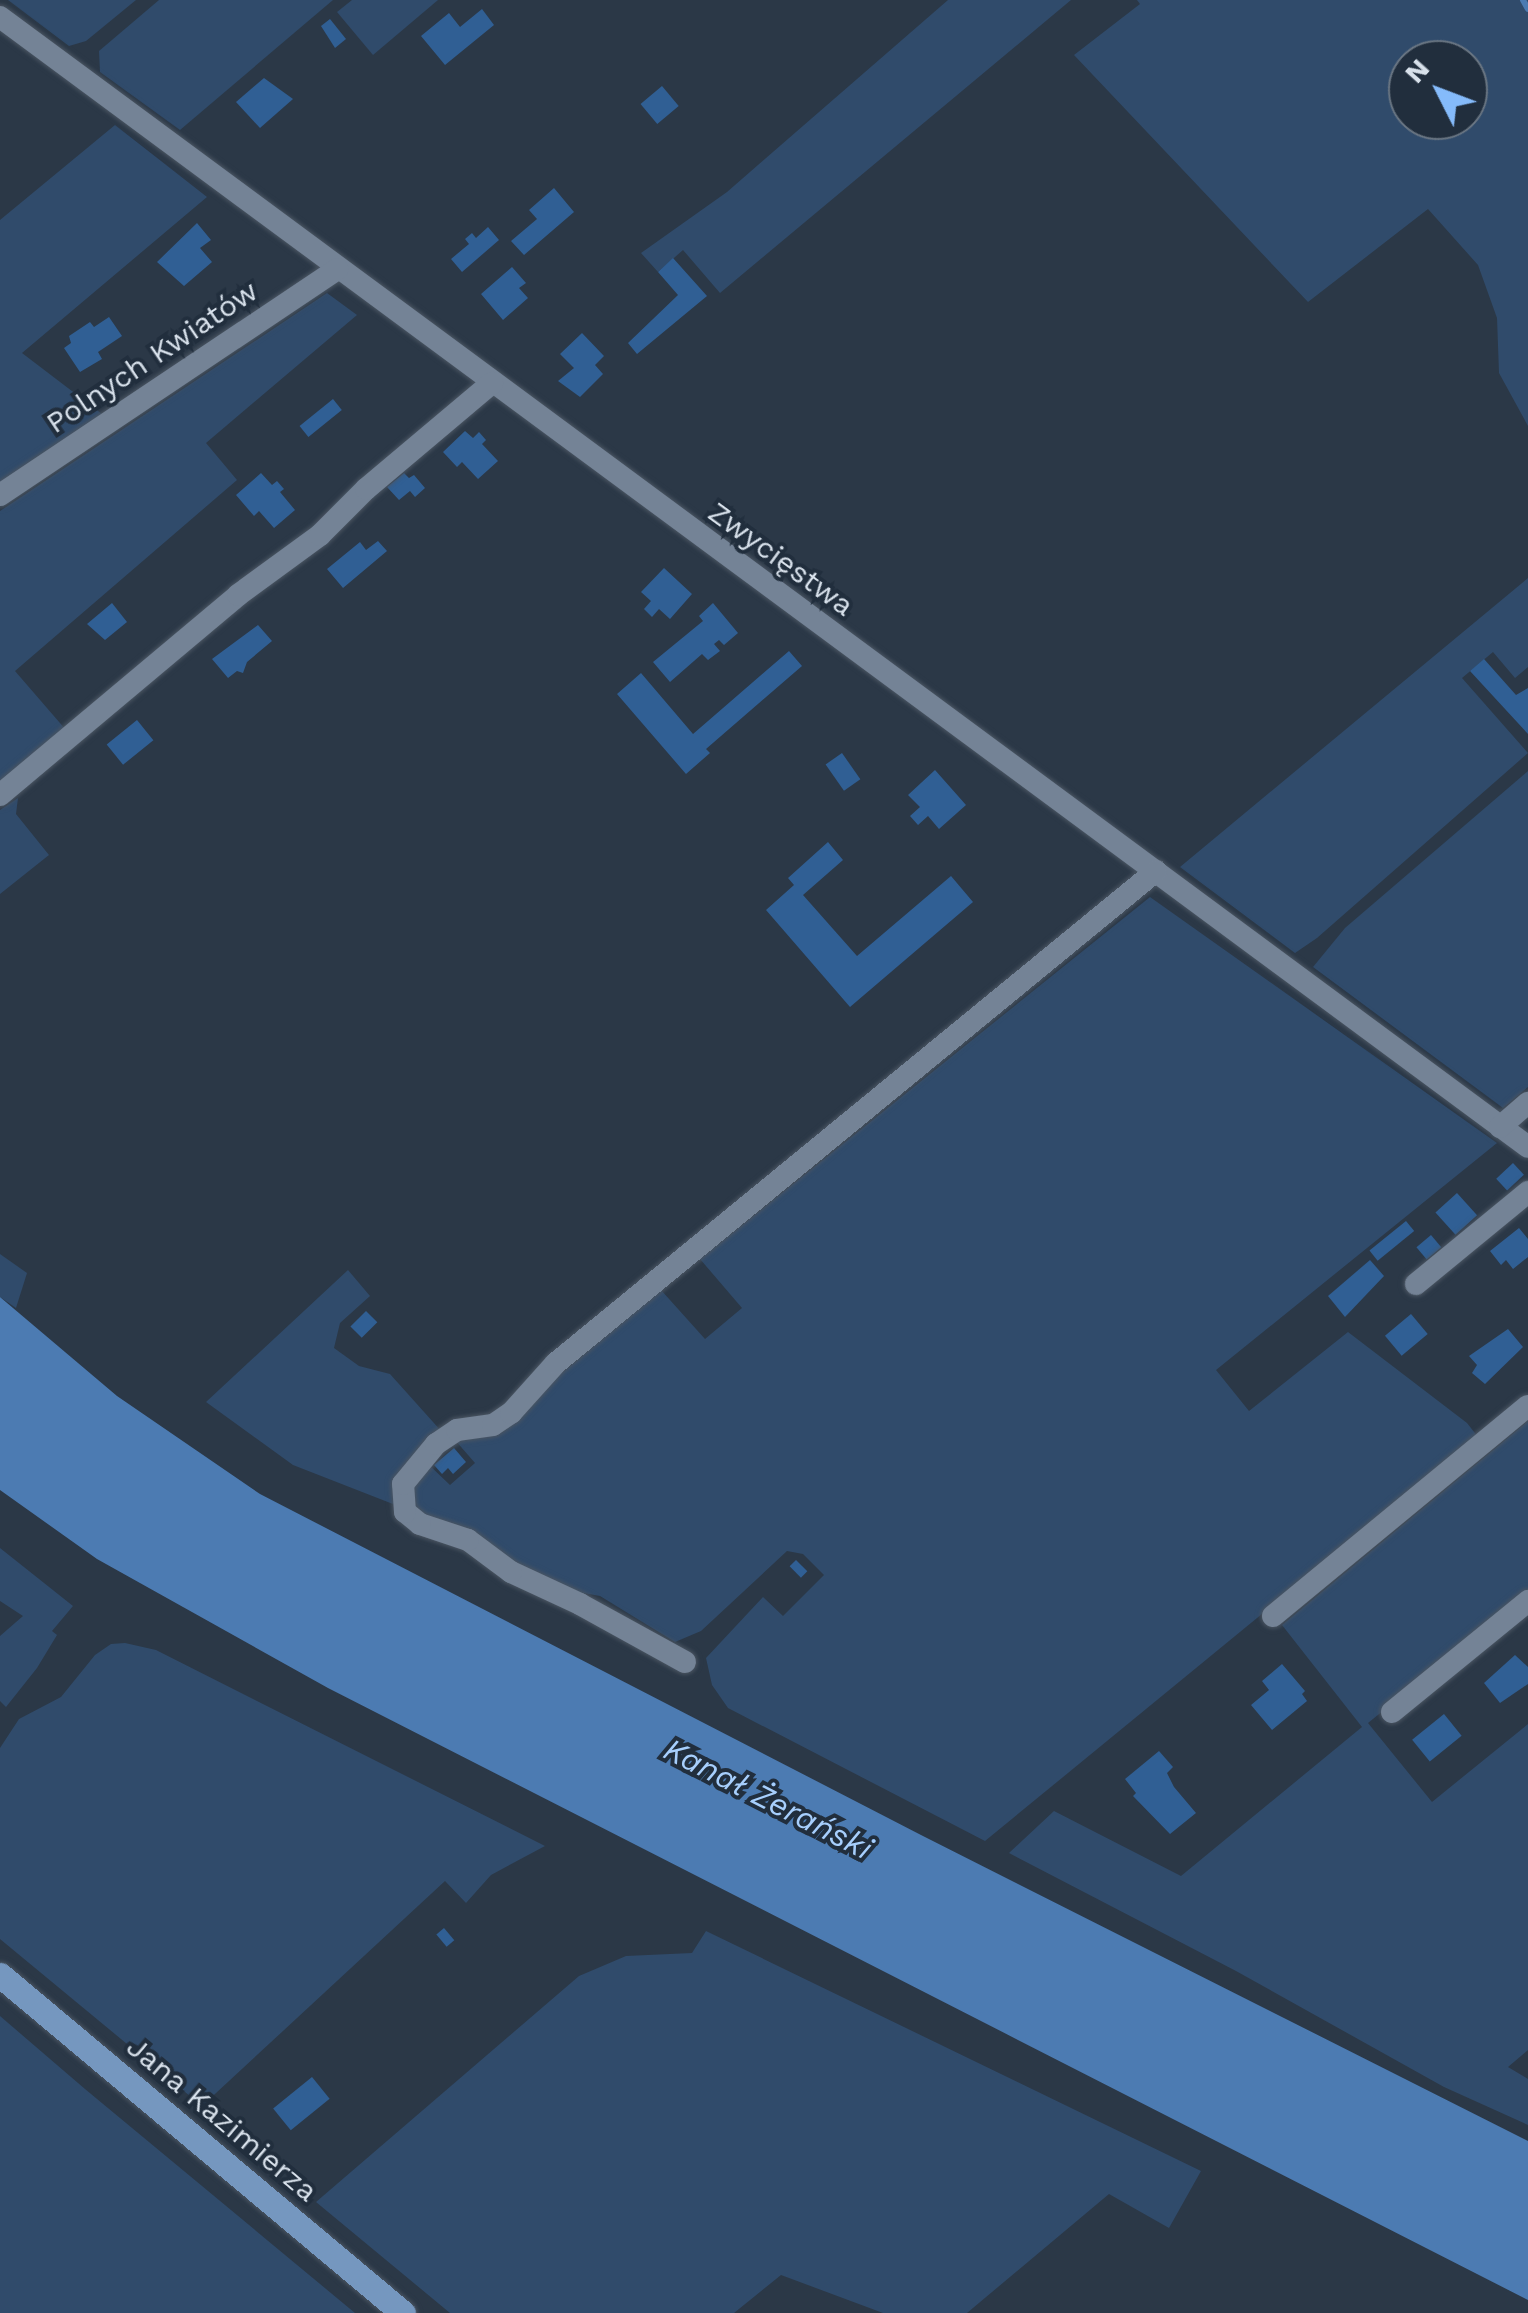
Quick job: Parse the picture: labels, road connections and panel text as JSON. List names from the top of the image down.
{
  "streets": {
    "main road": ["Jana Kazimierza"],
    "street": ["Polnych Kwiatów", "Zwycięstwa"]
  },
  "crossings": [
    ["Polnych Kwiatów", "Zwycięstwa"]
  ],
  "water": ["Kanał Żerański"],
  "north": "top left"
}
